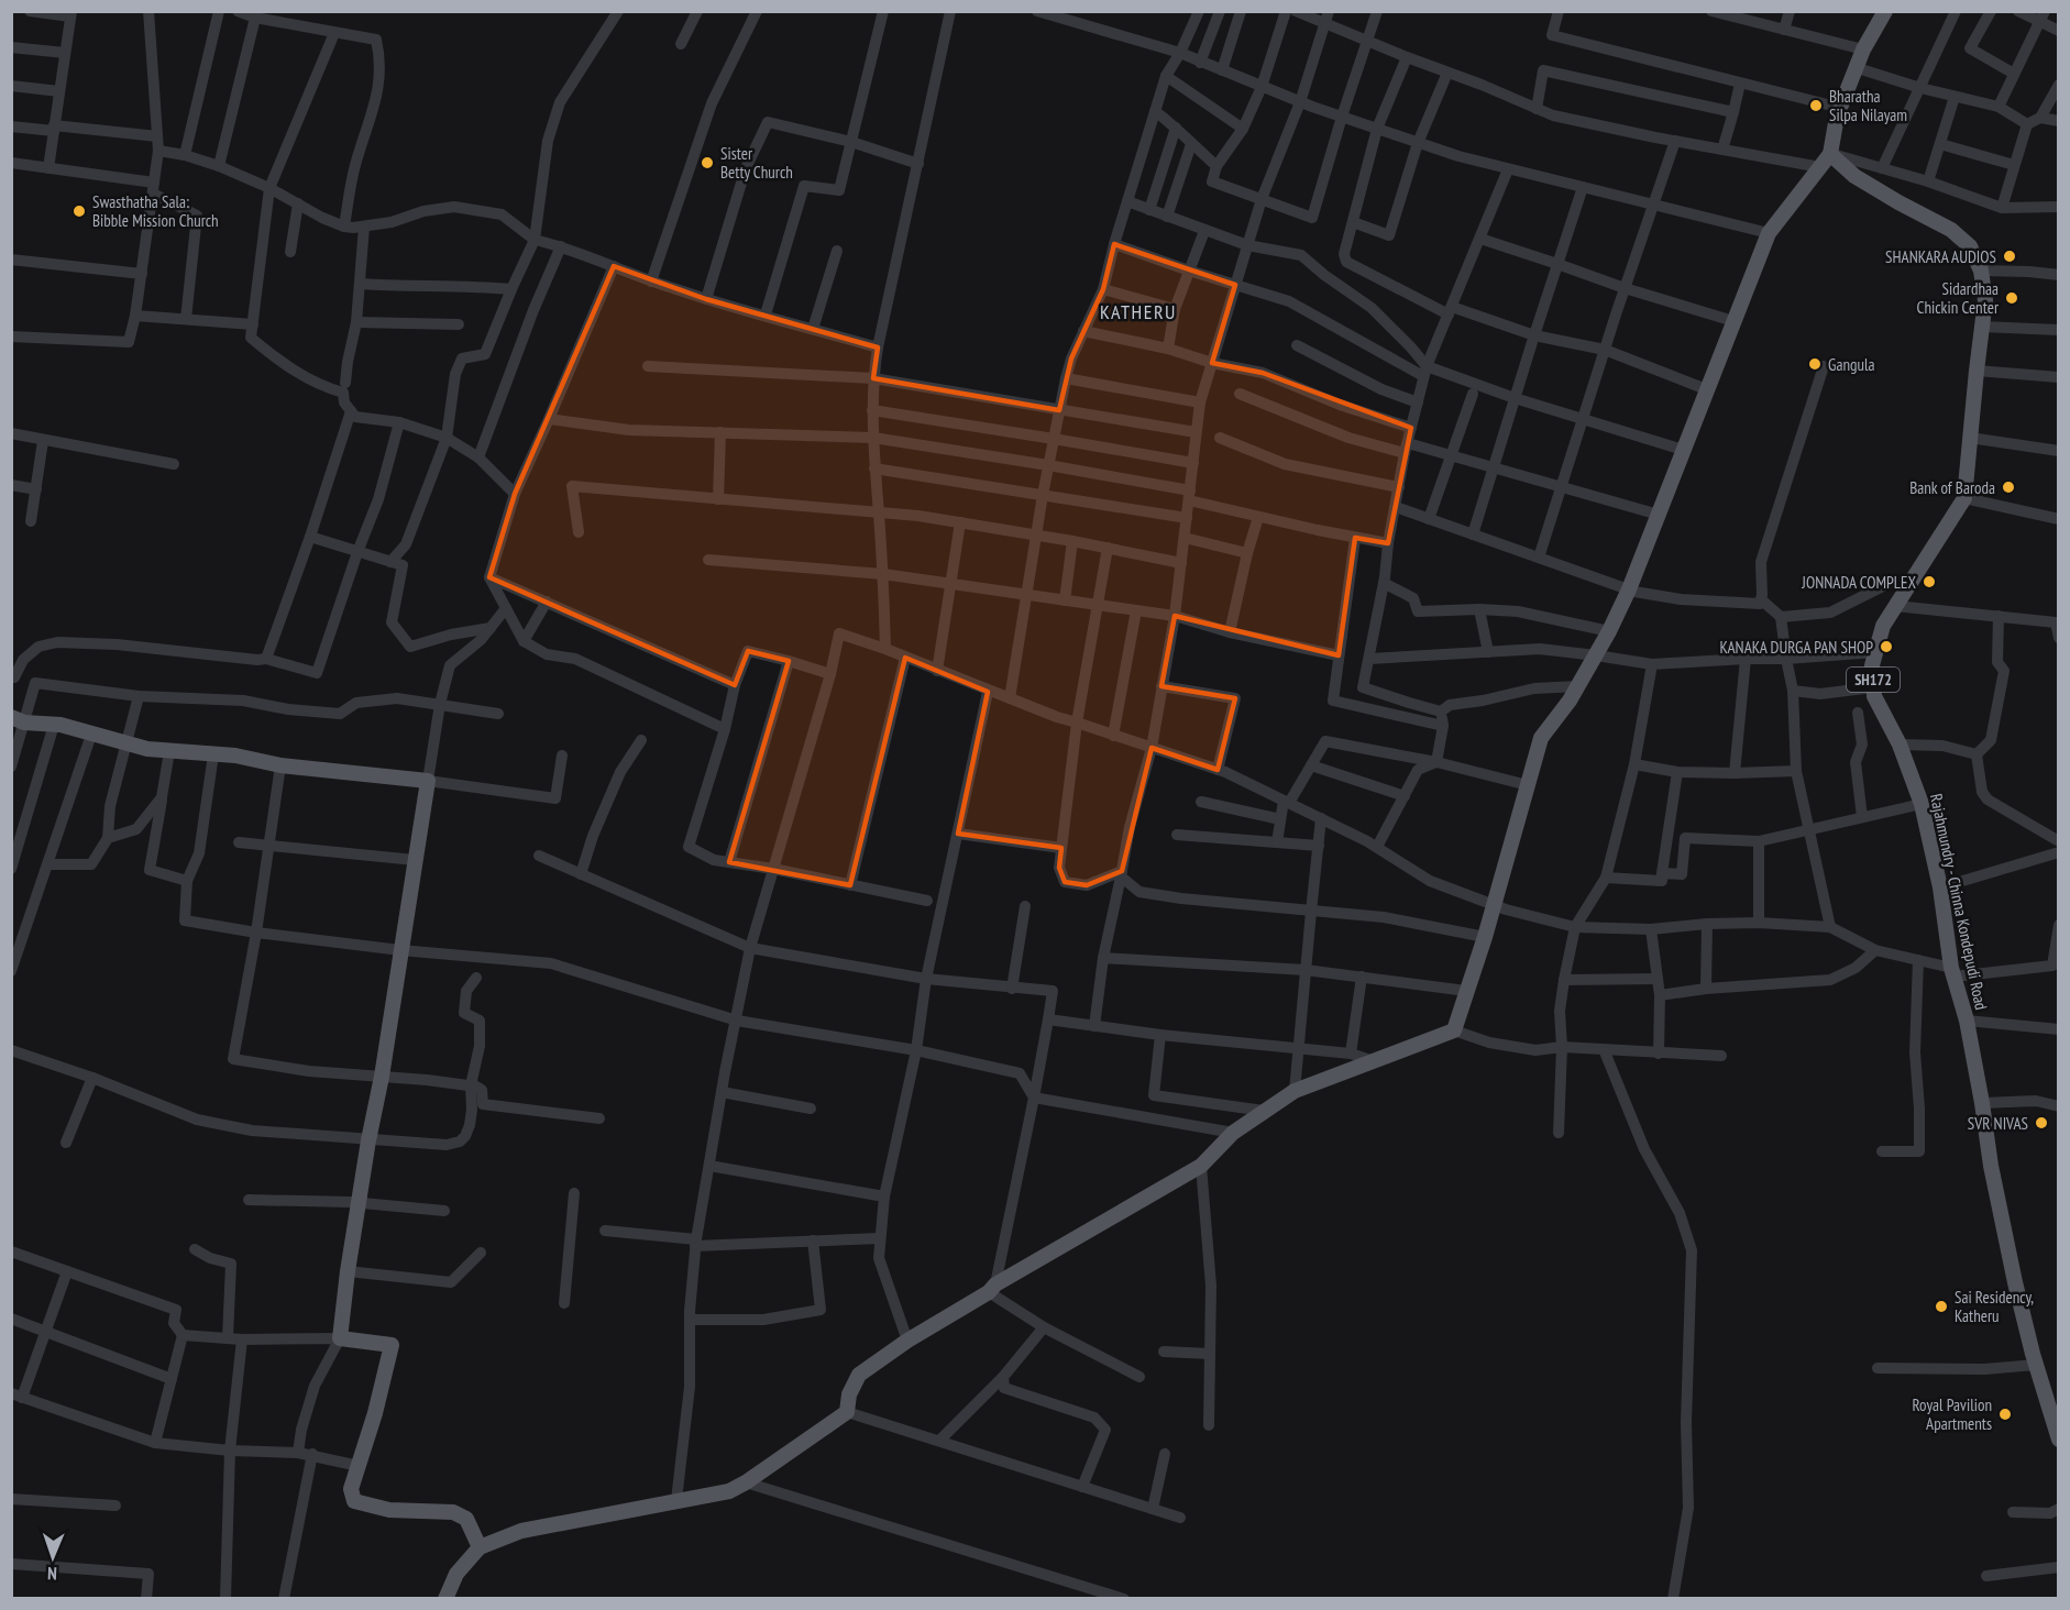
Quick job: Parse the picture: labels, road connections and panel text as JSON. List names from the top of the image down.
{
  "streets": {
    "main road": ["SH172", "Rajahmundry - Chinna Kondepudi Road"]
  },
  "districts": ["KATHERU"],
  "places": [
    "Bharatha Silpa Nilayam",
    "Sister Betty Church",
    "Swasthatha Sala: Bibble Mission Church",
    "SHANKARA AUDIOS",
    "Sidardhaa Chickin Center",
    "Gangula",
    "Bank of Baroda",
    "JONNADA COMPLEX",
    "KANAKA DURGA PAN SHOP",
    "SVR NIVAS",
    "Sai Residency, Katheru",
    "Royal Pavilion Apartments"
  ],
  "north": "bottom"
}
